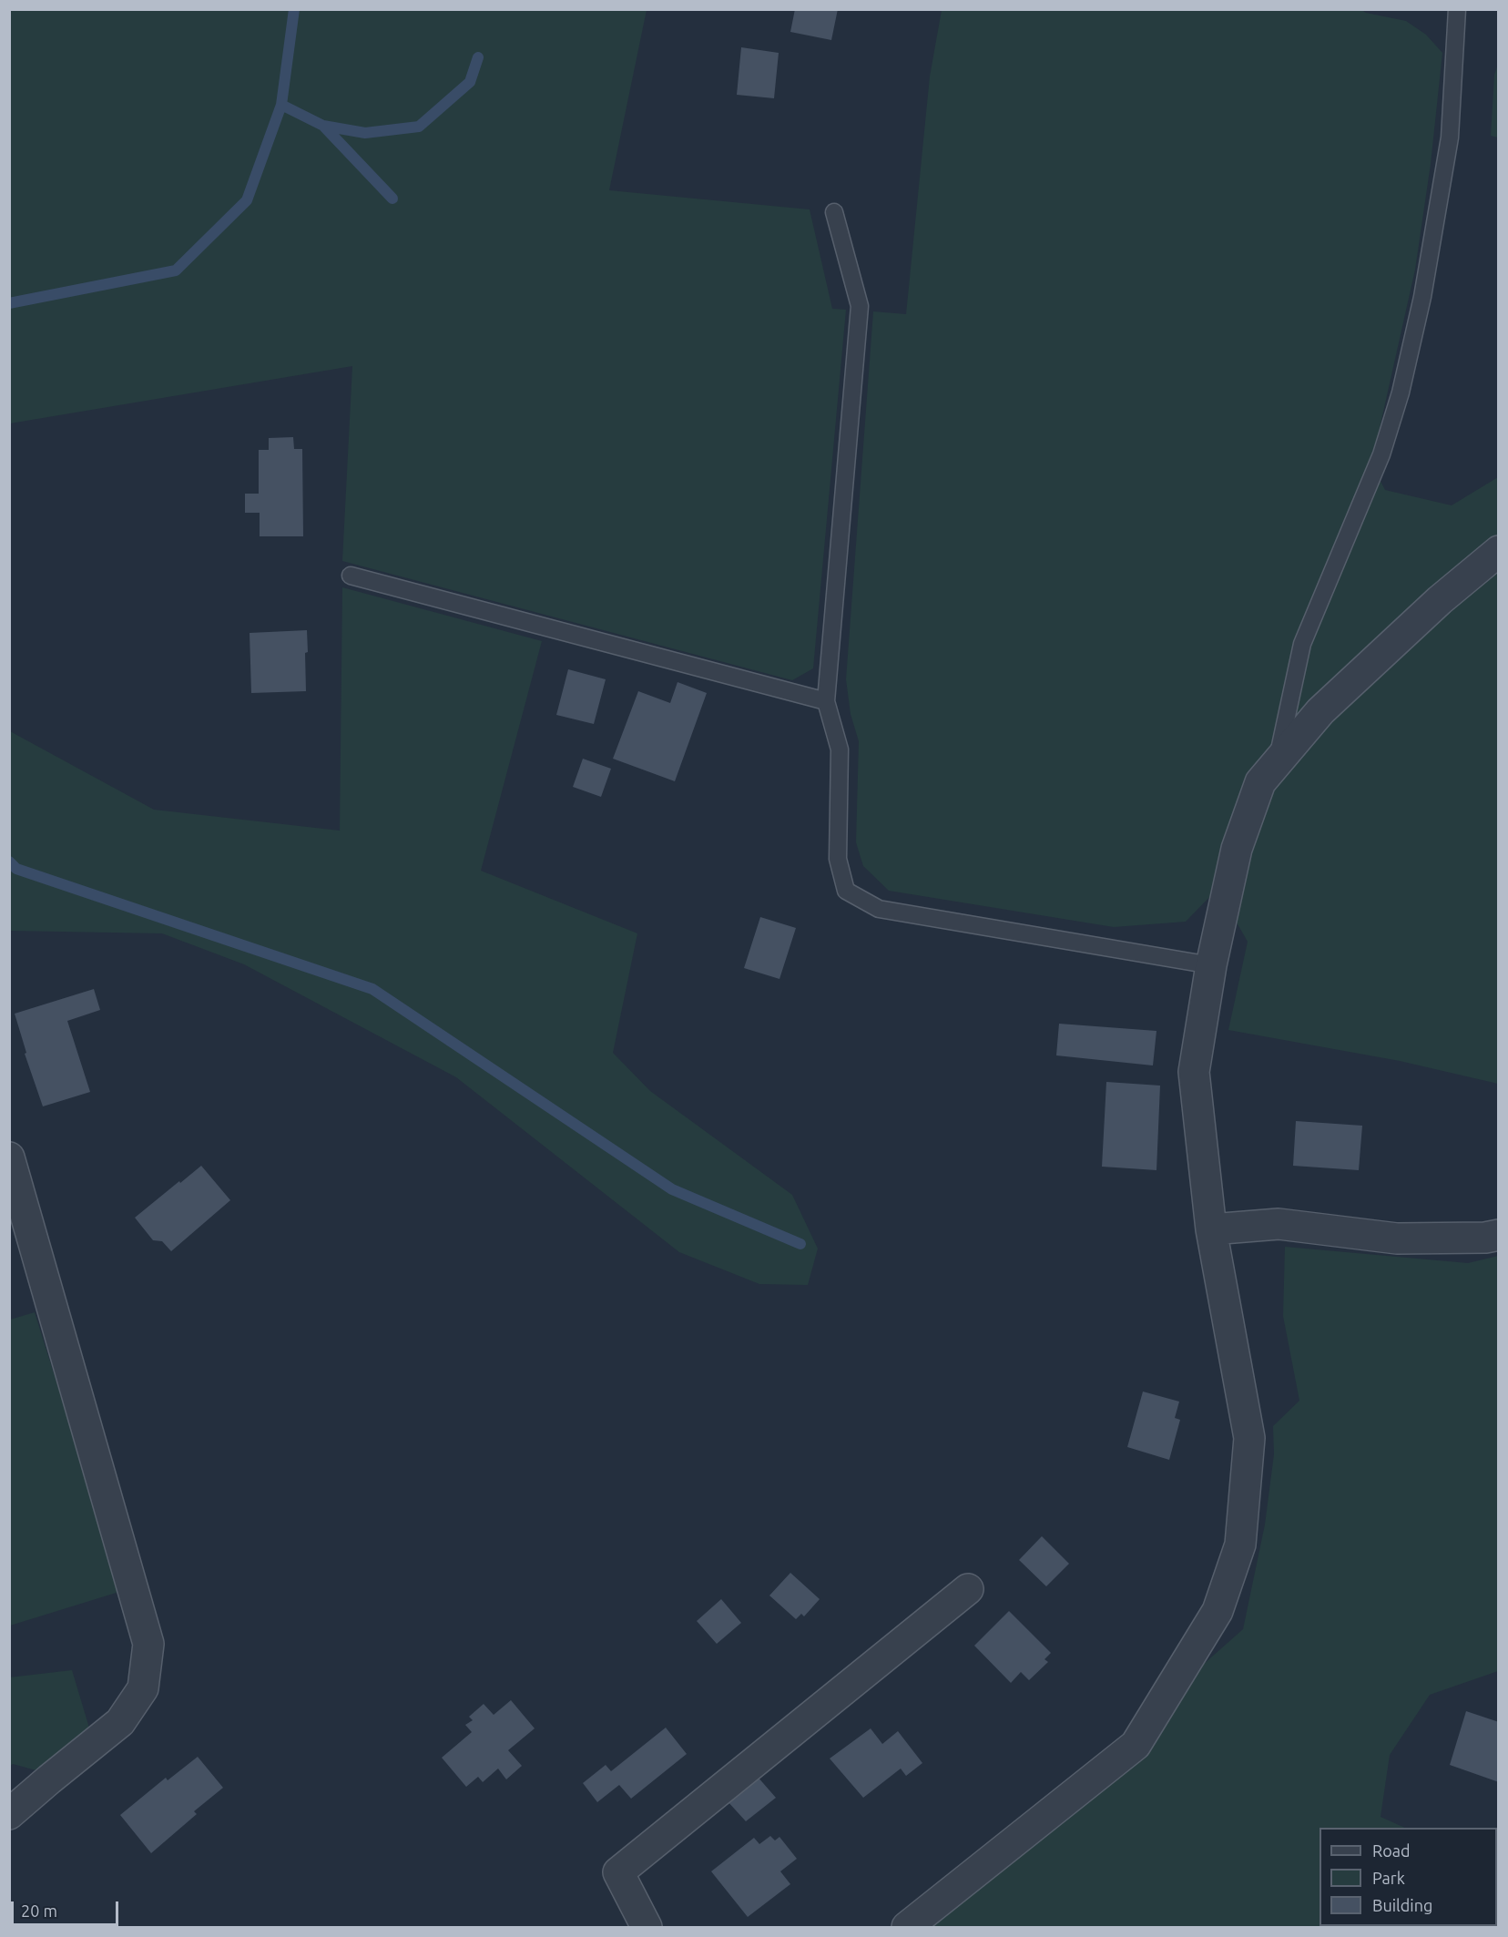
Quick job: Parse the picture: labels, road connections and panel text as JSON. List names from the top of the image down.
{
  "legend": ["Road", "Park", "Building"],
  "scale_bar": "20 m"
}
